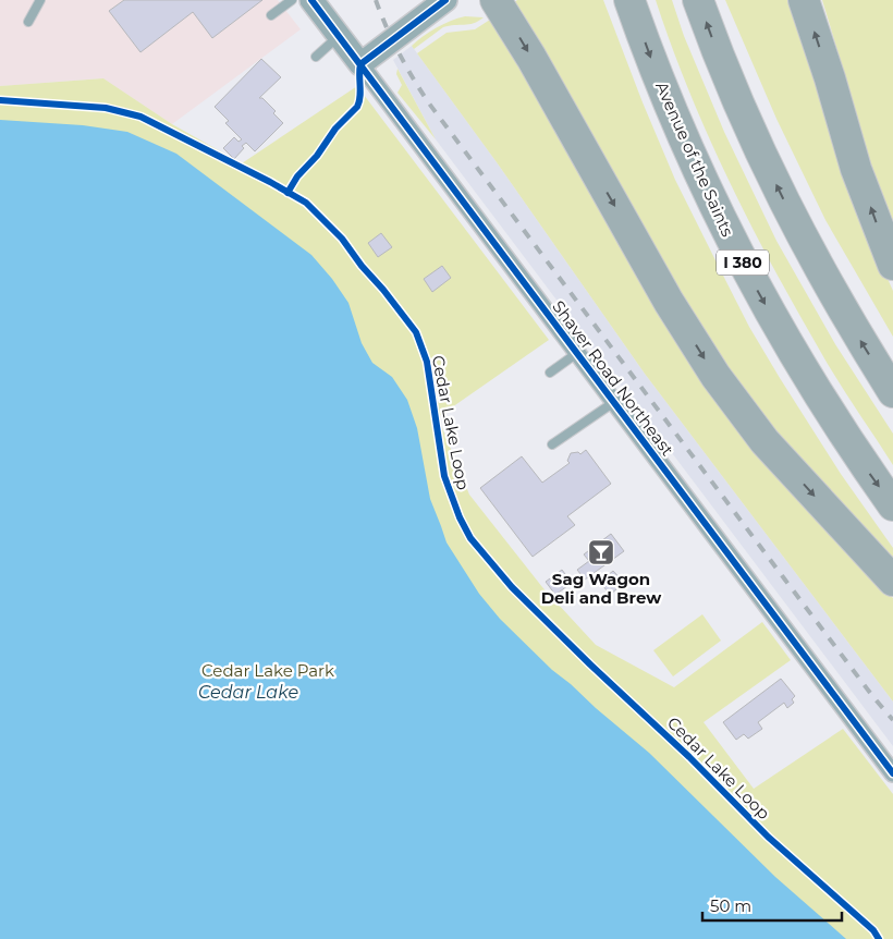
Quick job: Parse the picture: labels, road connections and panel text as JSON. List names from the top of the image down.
{
  "streets": {
    "highway": ["Avenue of the Saints", "I 380"],
    "street": ["Shaver Road Northeast"],
    "cycle path": ["Cedar Lake Loop"]
  },
  "water": ["Cedar Lake"],
  "parks": ["Cedar Lake Park"],
  "places": {
    "bar": ["Sag Wagon Deli and Brew"]
  },
  "scale_bar": "50 m"
}
